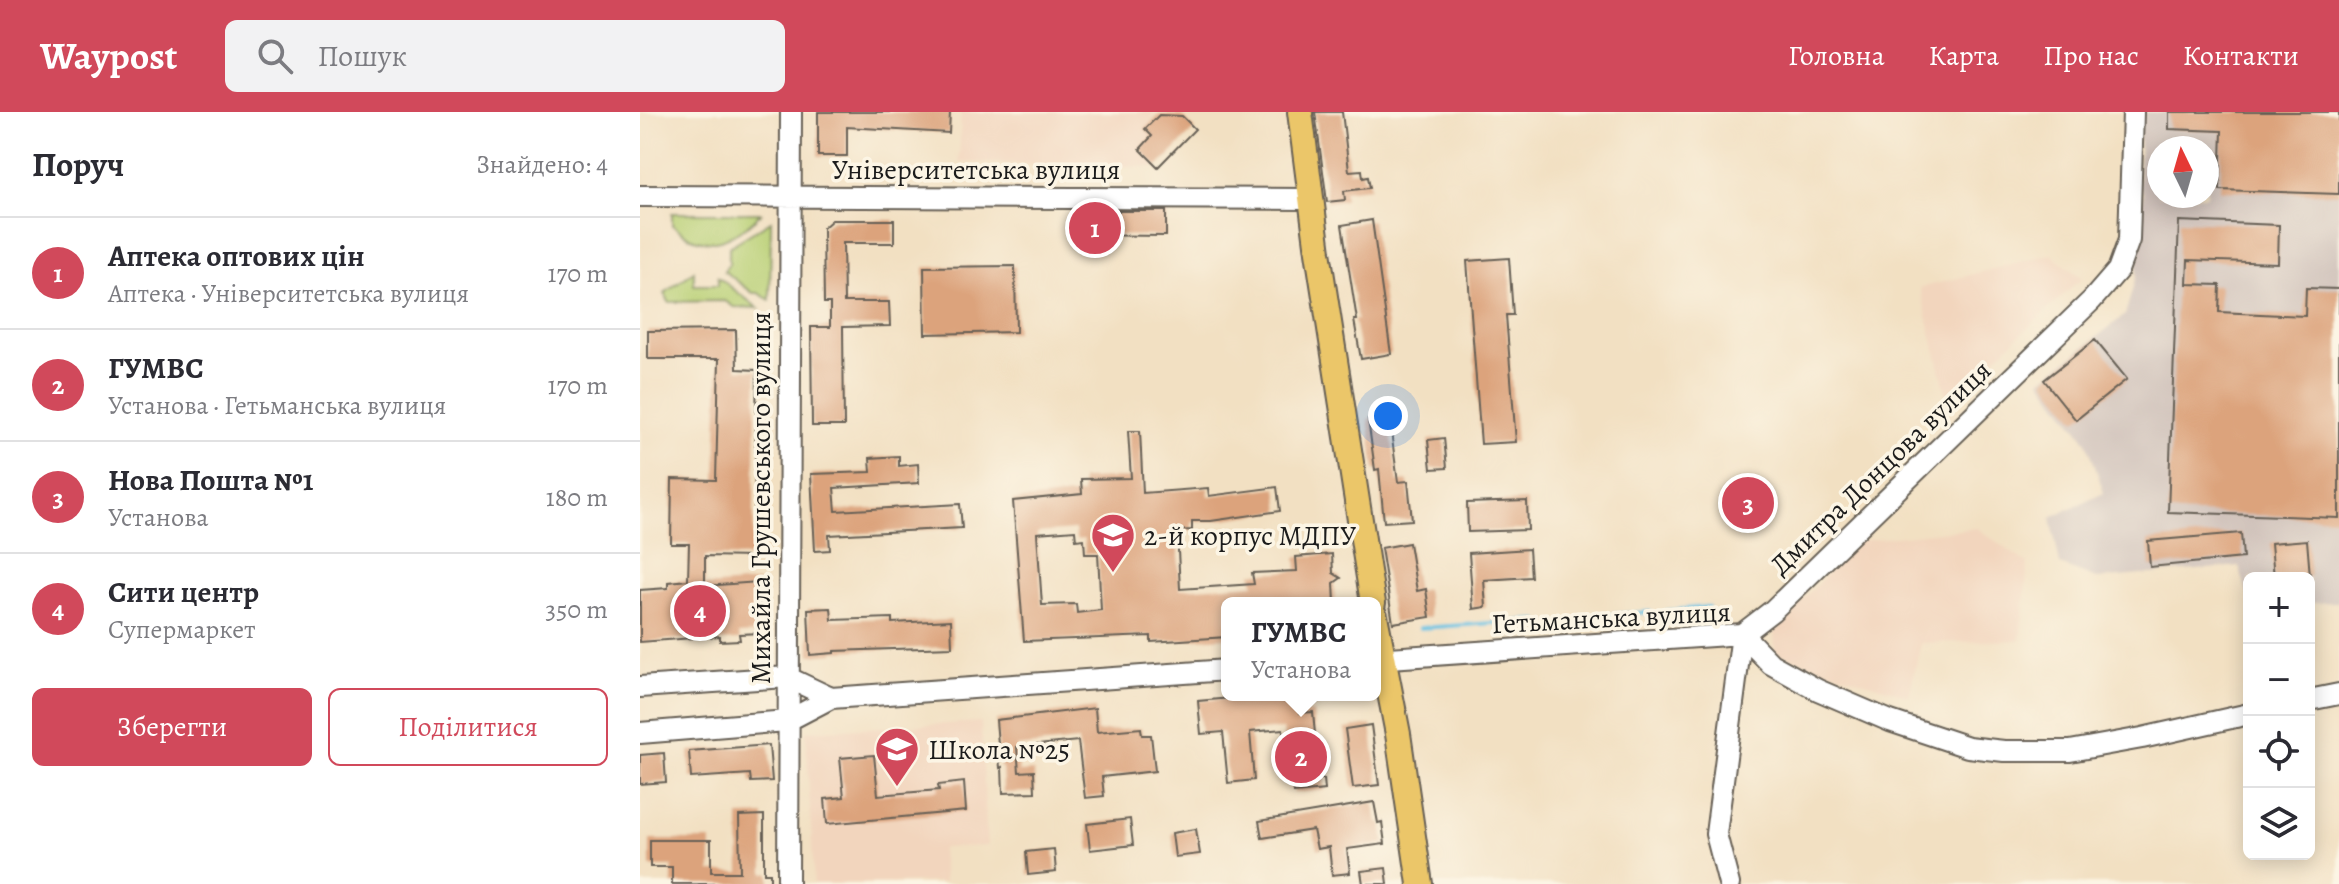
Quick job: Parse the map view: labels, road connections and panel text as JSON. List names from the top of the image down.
{
  "streets": {
    "street": [
      "Університетська вулиця",
      "Дмитра Донцова вулиця",
      "Михайла Грушевського вулиця",
      "Гетьманська вулиця"
    ]
  },
  "crossings": [
    ["Університетська вулиця", "Михайла Грушевського вулиця"],
    ["Дмитра Донцова вулиця", "Гетьманська вулиця"]
  ],
  "places": {
    "school or university": ["2-й корпус МДПУ", "Школа №25"]
  },
  "north": "top",
  "page": {
    "header": "Waypost",
    "search": "Пошук",
    "nav": [
      "Головна",
      "Карта",
      "Про нас",
      "Контакти"
    ],
    "heading": ["Поруч", "Знайдено: 4"],
    "pins": [
      "1",
      "3",
      "4",
      "2"
    ],
    "list": [
      {
        "mark": "1",
        "name": "Аптека оптових цін",
        "note": "Аптека · Університетська вулиця",
        "value": "170 m"
      },
      {
        "mark": "2",
        "name": "ГУМВС",
        "note": "Установа · Гетьманська вулиця",
        "value": "170 m"
      },
      {
        "mark": "3",
        "name": "Нова Пошта №1",
        "note": "Установа",
        "value": "180 m"
      },
      {
        "mark": "4",
        "name": "Сити центр",
        "note": "Супермаркет",
        "value": "350 m"
      }
    ],
    "map_buttons": ["+", "−"],
    "popup": ["ГУМВС", "Установа"],
    "buttons": ["Зберегти", "Поділитися"]
  }
}
